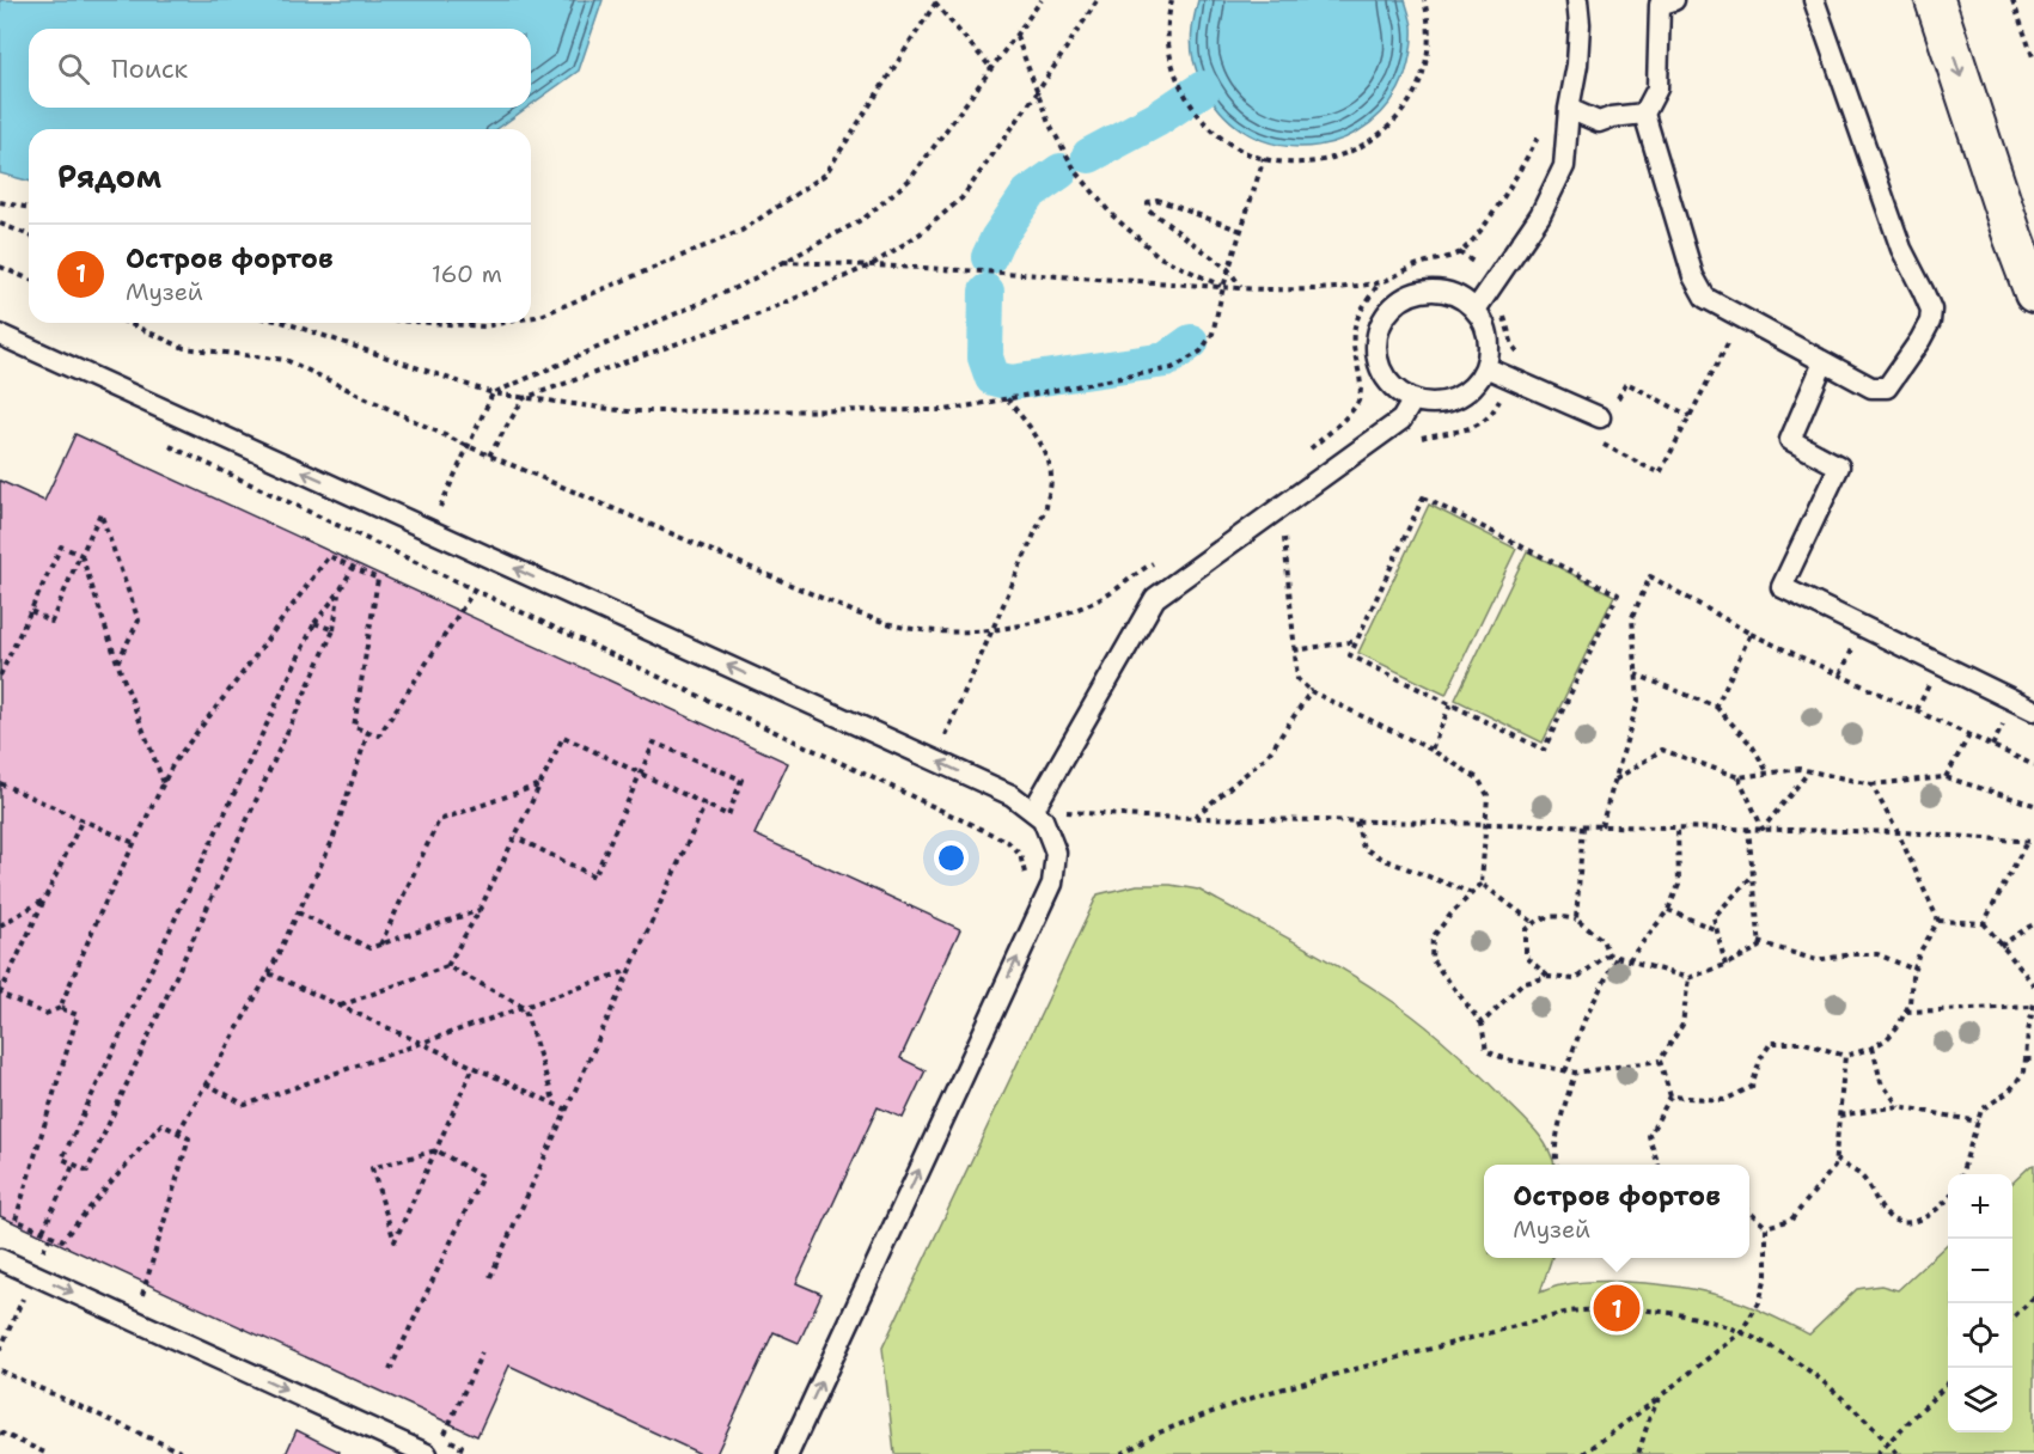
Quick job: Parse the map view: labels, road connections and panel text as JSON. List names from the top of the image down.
{
  "page": {
    "search": "Поиск",
    "heading": "Рядом",
    "list": [
      {
        "mark": "1",
        "name": "Остров фортов",
        "note": "Музей",
        "value": "160 m"
      }
    ],
    "popup": ["Остров фортов", "Музей"],
    "map_buttons": ["+", "−"],
    "pins": "1"
  }
}
